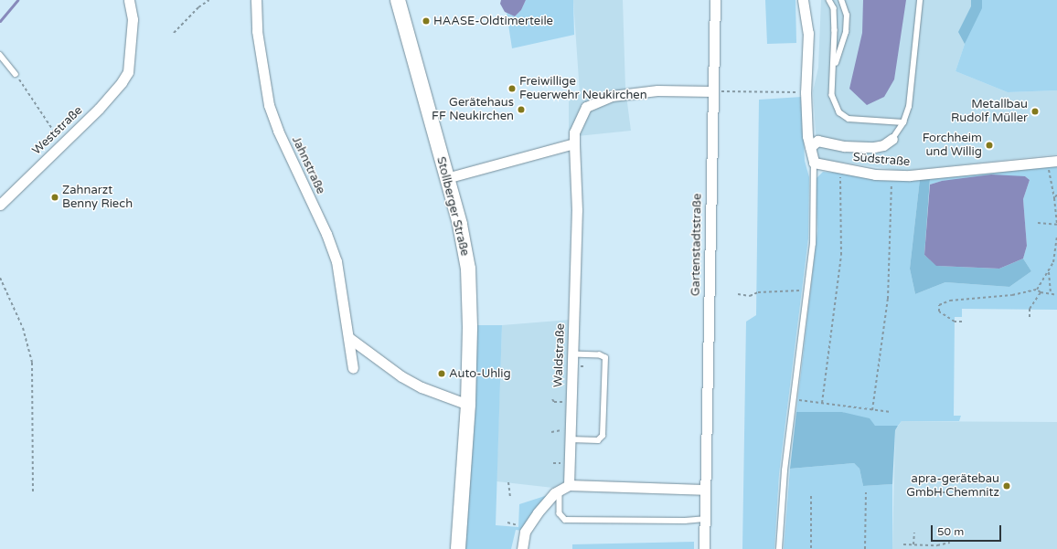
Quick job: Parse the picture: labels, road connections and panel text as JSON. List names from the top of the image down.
{
  "streets": {
    "main road": ["Stollberger Straße"],
    "street": [
      "Weststraße",
      "Südstraße",
      "Jahnstraße",
      "Gartenstadtstraße",
      "Waldstraße"
    ]
  },
  "crossings": [
    ["Gartenstadtstraße", "Waldstraße"]
  ],
  "places": [
    "HAASE-Oldtimerteile",
    "Freiwillige Feuerwehr Neukirchen",
    "Gerätehaus FF Neukirchen",
    "Metallbau Rudolf Müller",
    "Forchheim und Willig",
    "Zahnarzt Benny Riech",
    "Auto-Uhlig",
    "apra-gerätebau GmbH Chemnitz"
  ],
  "scale_bar": "50 m"
}
